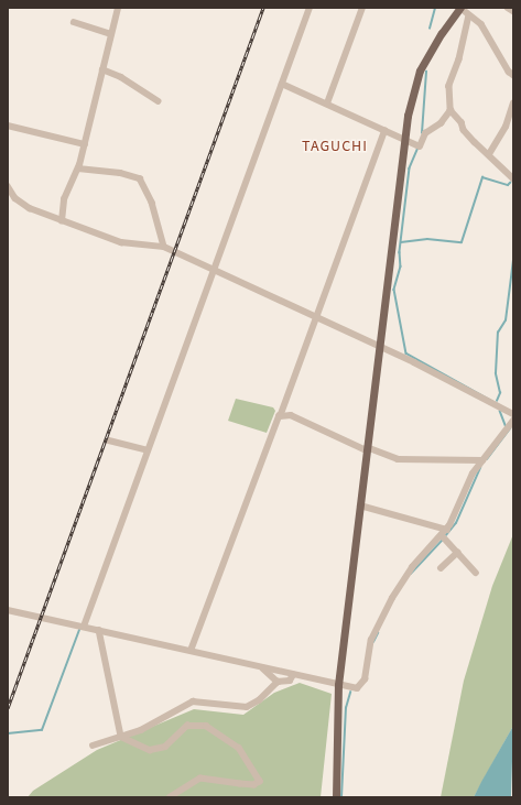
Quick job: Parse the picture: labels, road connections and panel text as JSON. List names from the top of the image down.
{
  "districts": ["TAGUCHI"]
}
